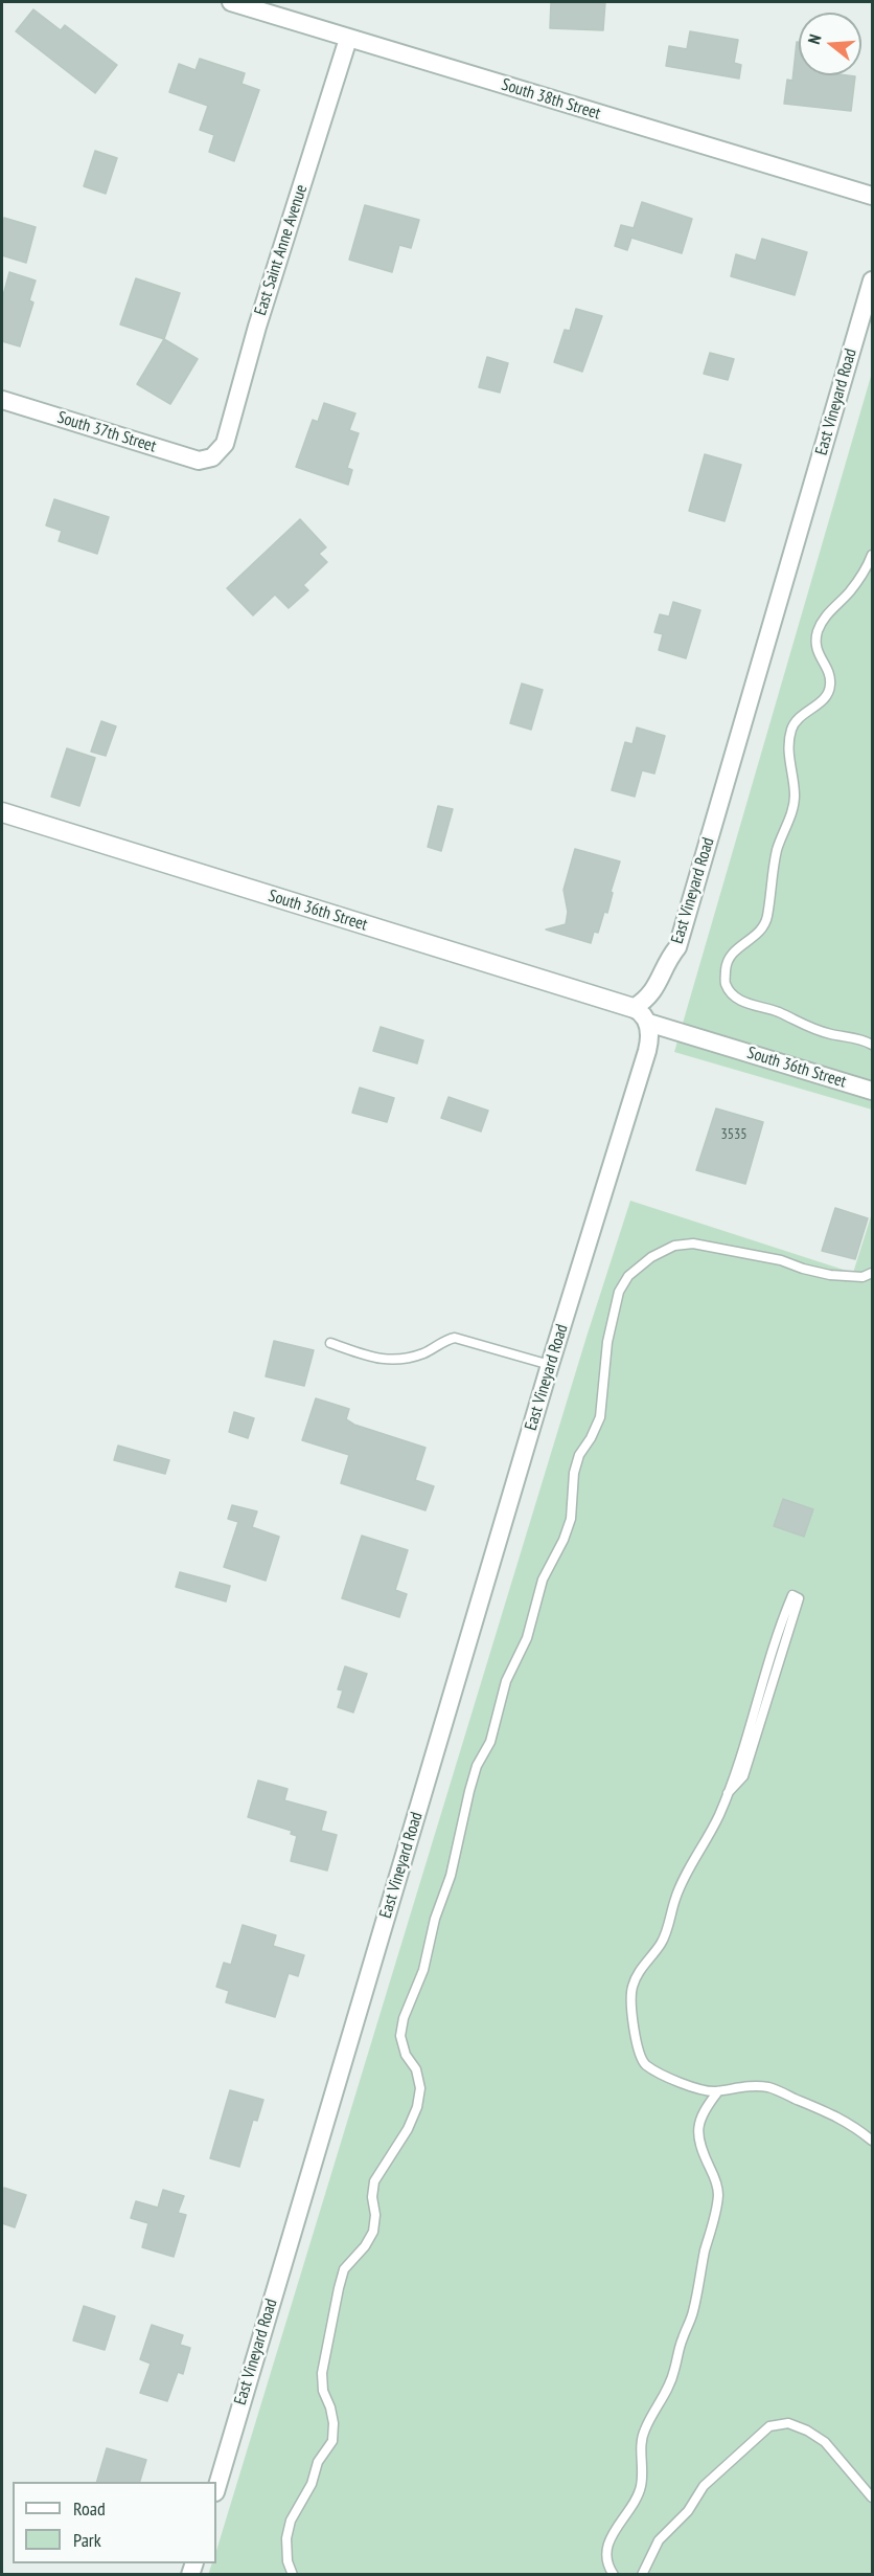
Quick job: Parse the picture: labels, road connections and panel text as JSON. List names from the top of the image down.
{
  "streets": {
    "street": [
      "South 38th Street",
      "East Saint Anne Avenue",
      "East Vineyard Road",
      "South 37th Street",
      "South 36th Street"
    ]
  },
  "crossings": [
    ["South 38th Street", "East Saint Anne Avenue"],
    ["East Saint Anne Avenue", "South 37th Street"],
    ["East Vineyard Road", "South 36th Street"]
  ],
  "house_numbers": ["3535"],
  "legend": ["Road", "Park"],
  "north": "left"
}
